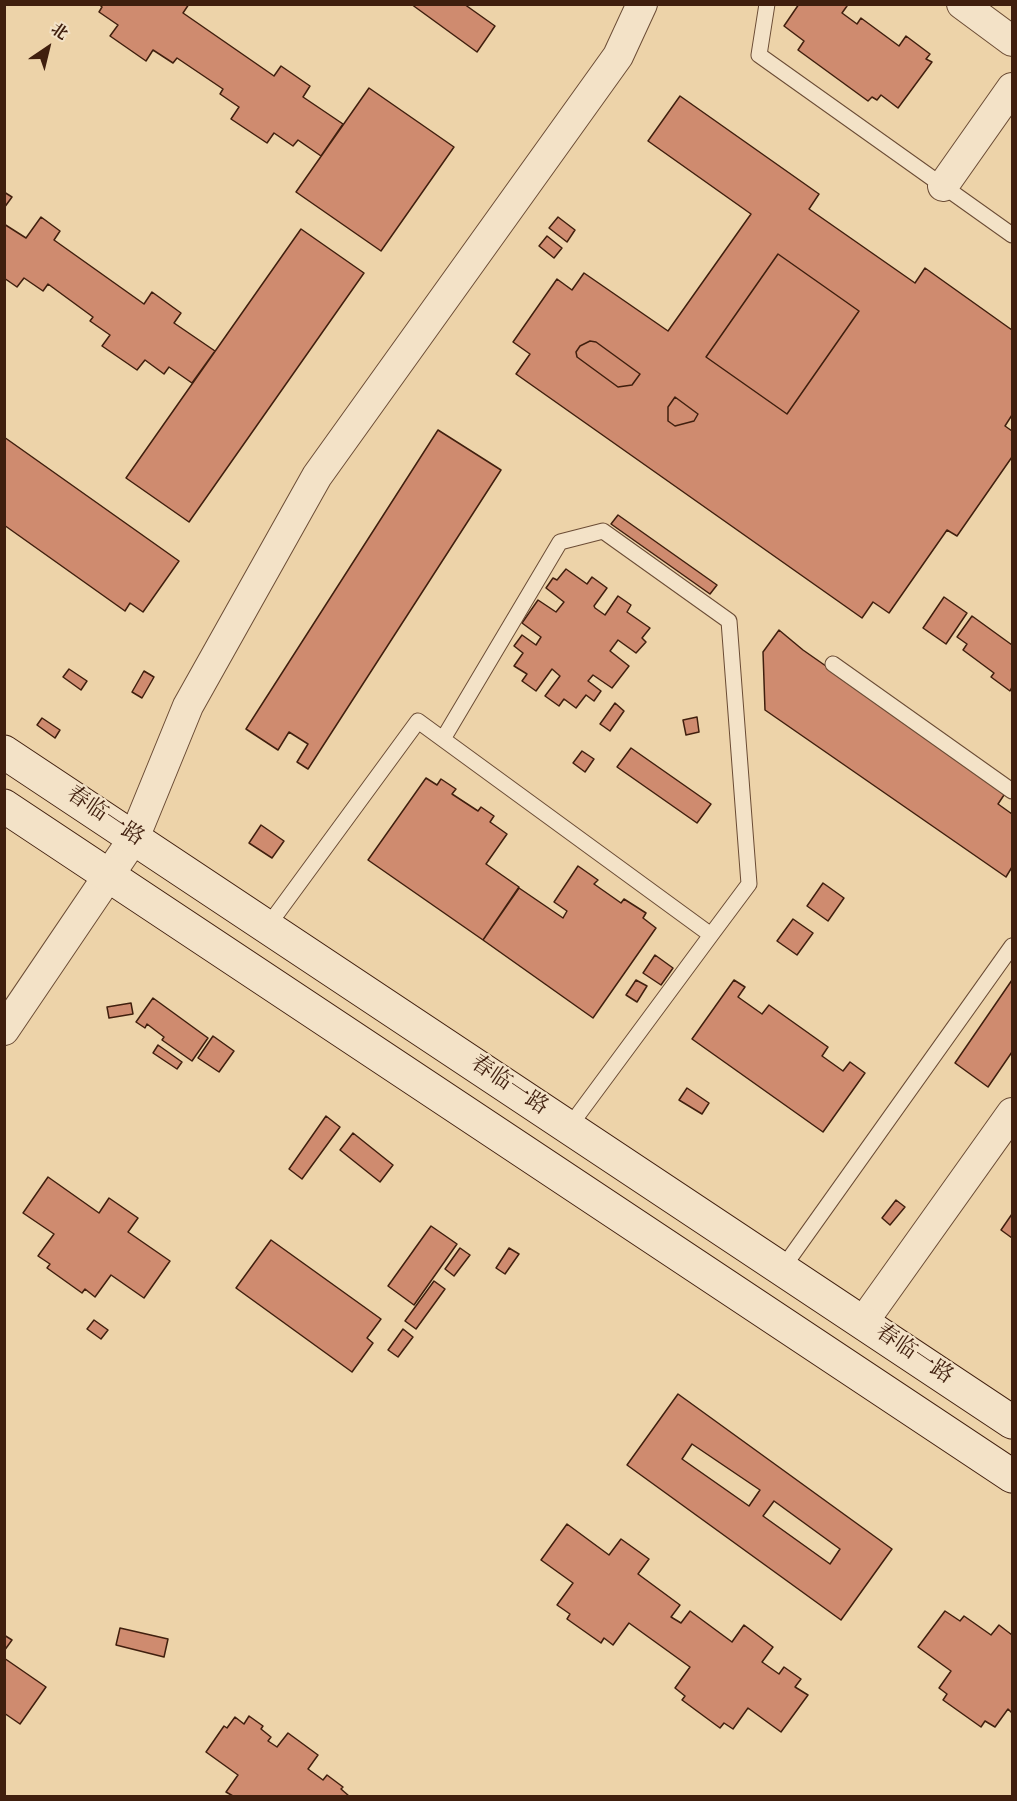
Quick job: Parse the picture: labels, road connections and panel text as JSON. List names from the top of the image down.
{
  "streets": {
    "main road": ["春临一路"]
  },
  "north": "top right"
}
